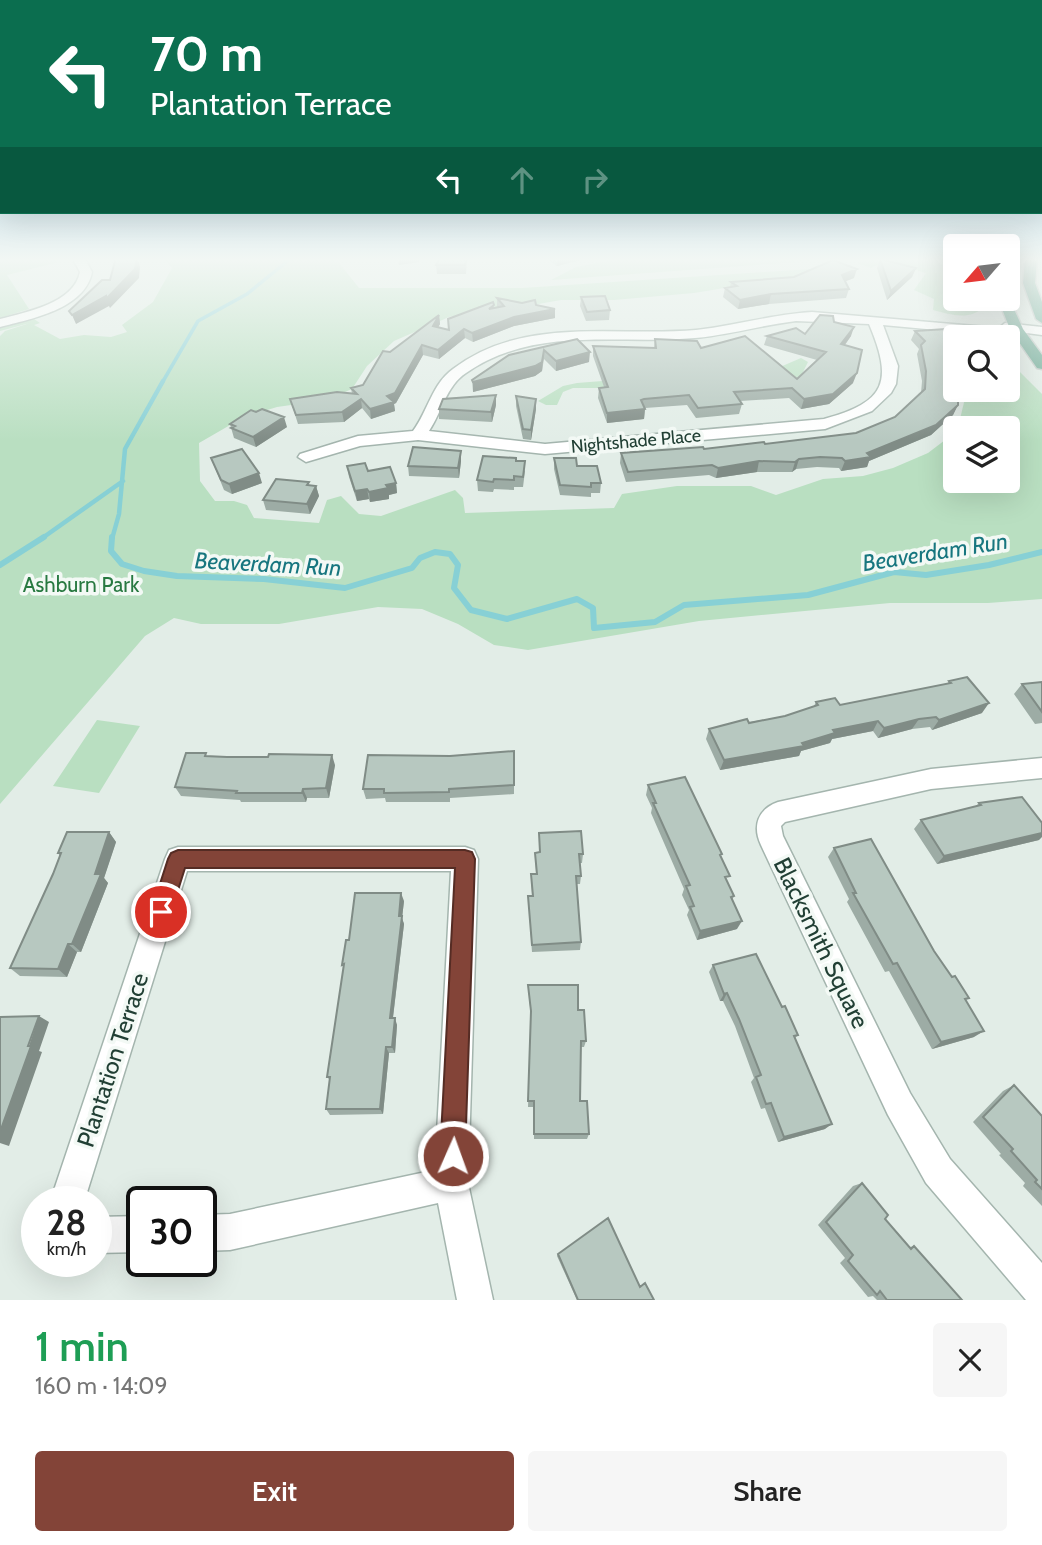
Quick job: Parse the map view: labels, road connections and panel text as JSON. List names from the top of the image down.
{
  "streets": {
    "street": ["Nightshade Place", "Blacksmith Square", "Plantation Terrace"]
  },
  "water": ["Beaverdam Run"],
  "parks": ["Ashburn Park"],
  "north": "bottom left",
  "page": {
    "turn": ["70 m", "Plantation Terrace"],
    "speed": "28 km/h",
    "limit": "30",
    "heading": ["1 min", "160 m · 14:09"],
    "buttons": ["Exit", "Share"]
  }
}
